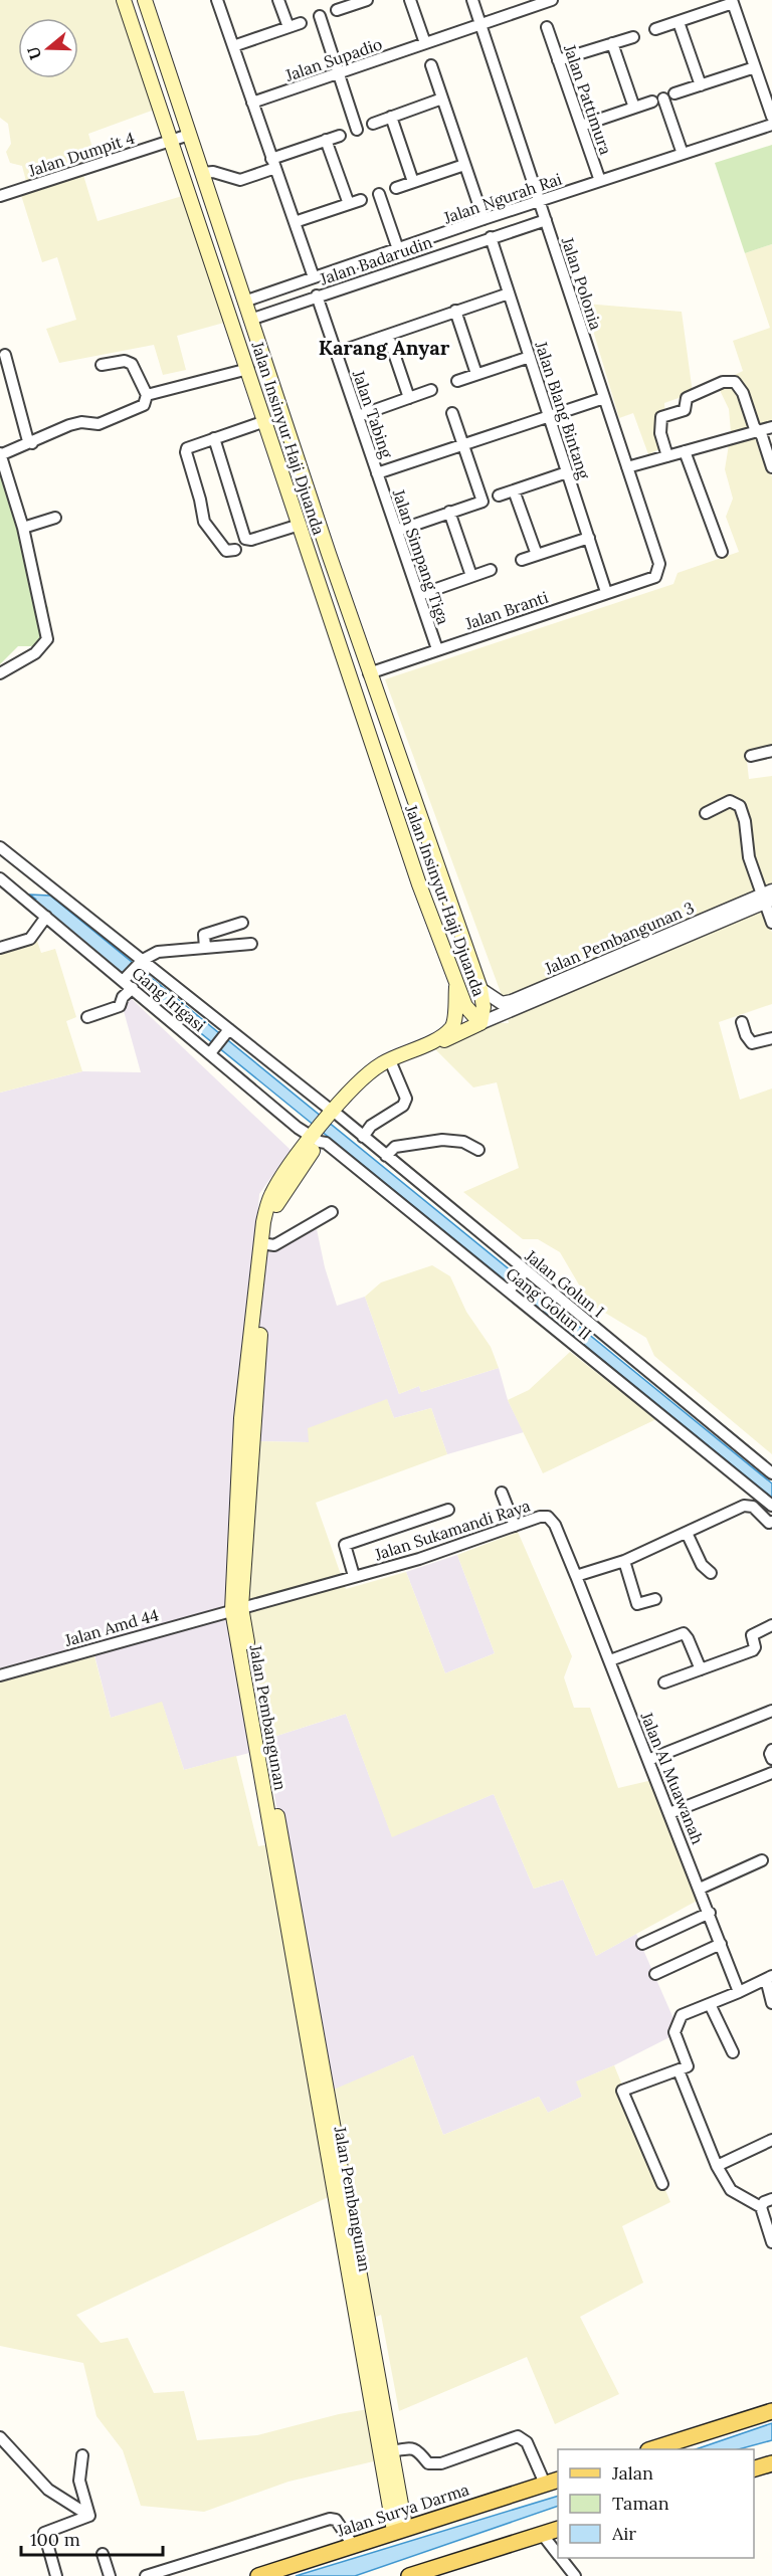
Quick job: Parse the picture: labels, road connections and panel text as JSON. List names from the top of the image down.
{
  "streets": {
    "main road": ["Jalan Insinyur Haji Djuanda", "Jalan Pembangunan", "Jalan Surya Darma"],
    "street": [
      "Jalan Supadio",
      "Jalan Pattimura",
      "Jalan Dumpit 4",
      "Jalan Ngurah Rai",
      "Jalan Badarudin",
      "Jalan Polonia",
      "Jalan Blang Bintang",
      "Jalan Tabing",
      "Jalan Simpang Tiga",
      "Jalan Branti",
      "Jalan Pembangunan 3",
      "Gang Irigasi",
      "Jalan Golun I",
      "Gang Golun II",
      "Jalan Sukamandi Raya",
      "Jalan Amd 44",
      "Jalan Al Muawanah"
    ]
  },
  "crossings": [
    ["Jalan Supadio", "Jalan Polonia"],
    ["Jalan Pattimura", "Jalan Ngurah Rai"],
    ["Jalan Dumpit 4", "Jalan Insinyur Haji Djuanda"],
    ["Jalan Ngurah Rai", "Jalan Polonia"],
    ["Jalan Ngurah Rai", "Jalan Insinyur Haji Djuanda"],
    ["Jalan Badarudin", "Jalan Polonia"],
    ["Jalan Badarudin", "Jalan Blang Bintang"],
    ["Jalan Badarudin", "Jalan Tabing"],
    ["Jalan Badarudin", "Jalan Insinyur Haji Djuanda"],
    ["Jalan Polonia", "Jalan Branti"],
    ["Jalan Blang Bintang", "Jalan Branti"],
    ["Jalan Tabing", "Jalan Simpang Tiga"],
    ["Jalan Insinyur Haji Djuanda", "Jalan Branti"],
    ["Jalan Insinyur Haji Djuanda", "Jalan Pembangunan 3"],
    ["Jalan Insinyur Haji Djuanda", "Jalan Pembangunan"],
    ["Jalan Simpang Tiga", "Jalan Branti"],
    ["Jalan Pembangunan 3", "Jalan Pembangunan"],
    ["Gang Irigasi", "Gang Golun II"],
    ["Gang Irigasi", "Jalan Pembangunan"],
    ["Jalan Golun I", "Jalan Pembangunan"],
    ["Gang Golun II", "Jalan Pembangunan"],
    ["Jalan Sukamandi Raya", "Jalan Amd 44"],
    ["Jalan Sukamandi Raya", "Jalan Pembangunan"],
    ["Jalan Sukamandi Raya", "Jalan Al Muawanah"],
    ["Jalan Amd 44", "Jalan Pembangunan"],
    ["Jalan Pembangunan", "Jalan Surya Darma"]
  ],
  "districts": ["Karang Anyar"],
  "legend": ["Jalan", "Taman", "Air"],
  "scale_bar": "100 m",
  "north": "left"
}
